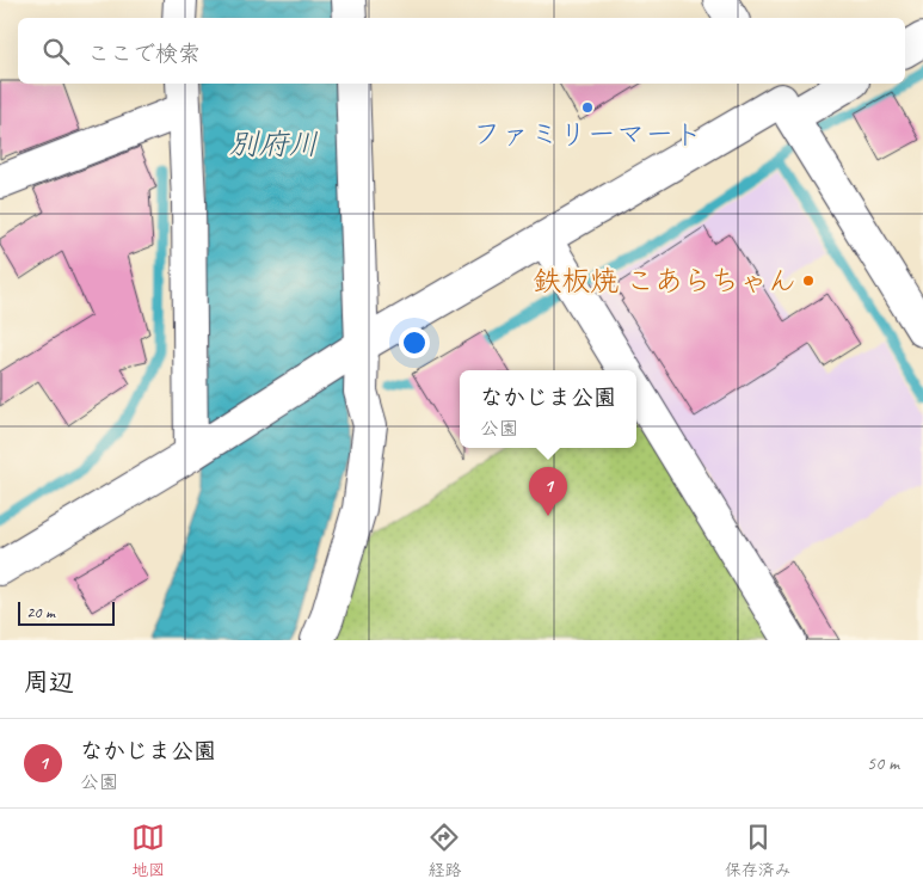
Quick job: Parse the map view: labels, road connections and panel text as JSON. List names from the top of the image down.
{
  "water": ["別府川"],
  "places": ["ファミリーマート", "鉄板焼 こあらちゃん"],
  "scale_bar": "20 m",
  "page": {
    "search": "ここで検索",
    "popup": ["なかじま公園", "公園"],
    "pins": "1",
    "scale": "20 m",
    "heading": "周辺",
    "list": [
      {
        "mark": "1",
        "name": "なかじま公園",
        "note": "公園",
        "value": "50 m"
      }
    ],
    "nav": ["地図", "経路", "保存済み"]
  }
}
